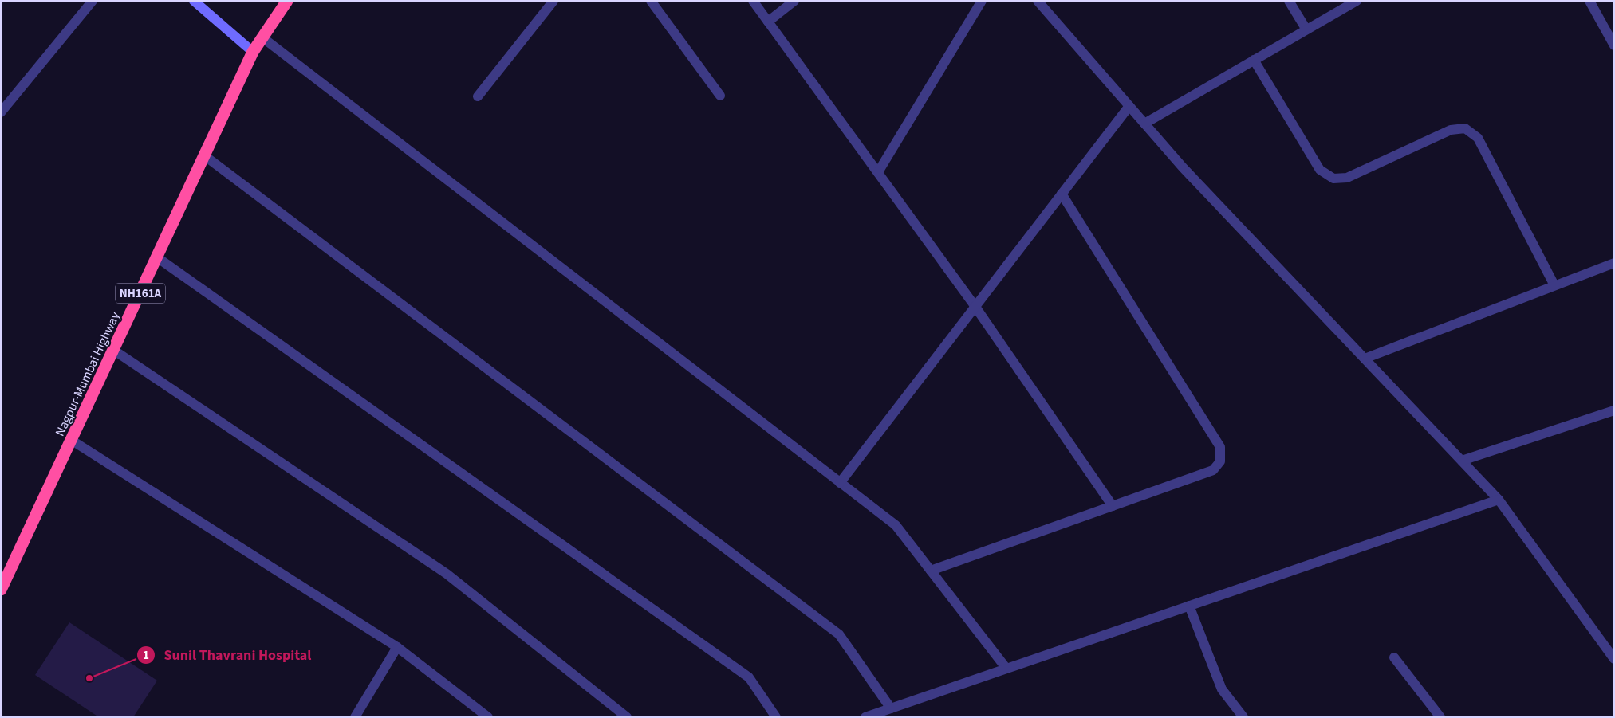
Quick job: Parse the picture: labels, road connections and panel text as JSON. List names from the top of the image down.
{
  "streets": {
    "highway": ["NH161A", "Nagpur-Mumbai Highway"]
  },
  "places": ["Sunil Thavrani Hospital"]
}
